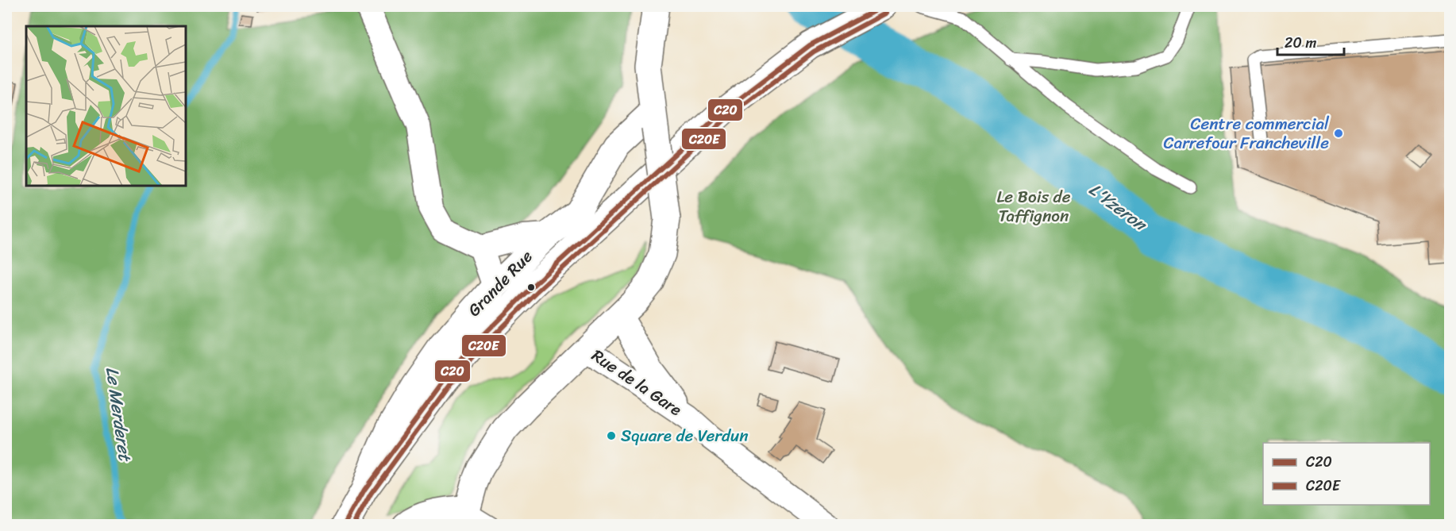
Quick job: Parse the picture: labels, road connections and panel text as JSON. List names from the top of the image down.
{
  "streets": {
    "street": ["Grande Rue", "Rue de la Gare"]
  },
  "water": ["L'Yzeron", "Le Merderet"],
  "parks": ["Le Bois de Taffignon"],
  "places": ["Centre commercial Carrefour Francheville", "Square de Verdun"],
  "lines": ["transit line C20", "transit line C20E"],
  "legend": ["C20", "C20E"],
  "scale_bar": "20 m"
}
